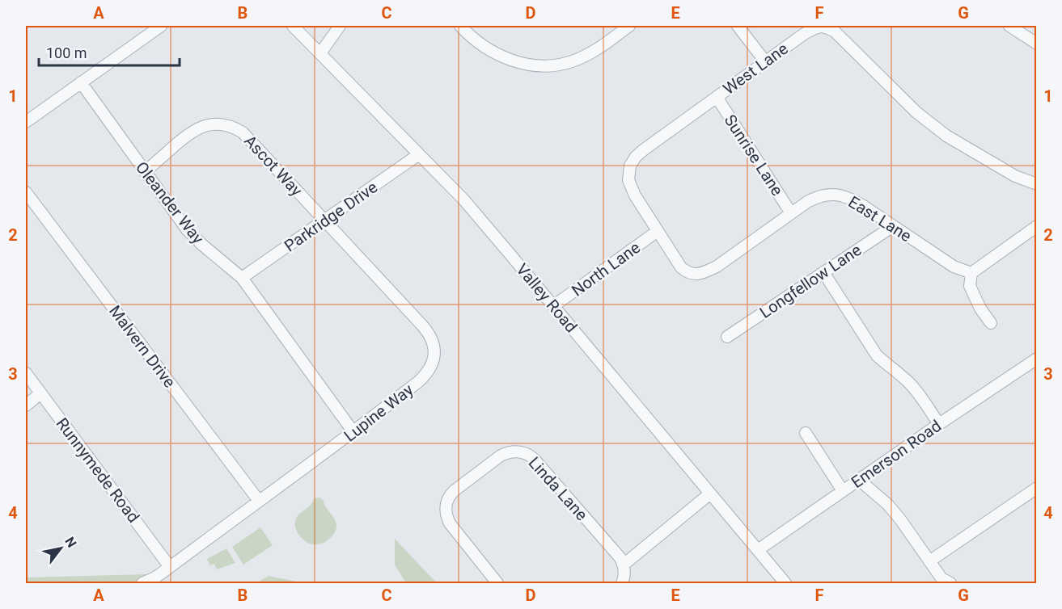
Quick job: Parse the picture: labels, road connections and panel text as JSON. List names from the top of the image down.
{
  "streets": {
    "street": [
      "West Lane",
      "Sunrise Lane",
      "Ascot Way",
      "Oleander Way",
      "Parkridge Drive",
      "East Lane",
      "North Lane",
      "Longfellow Lane",
      "Valley Road",
      "Malvern Drive",
      "Lupine Way",
      "Emerson Road",
      "Runnymede Road",
      "Linda Lane"
    ]
  },
  "crossings": [
    ["West Lane", "Sunrise Lane"],
    ["West Lane", "East Lane"],
    ["West Lane", "North Lane"],
    ["Sunrise Lane", "East Lane"],
    ["Ascot Way", "Oleander Way"],
    ["Ascot Way", "Parkridge Drive"],
    ["Ascot Way", "Lupine Way"],
    ["Oleander Way", "Parkridge Drive"],
    ["Oleander Way", "Lupine Way"],
    ["Parkridge Drive", "Valley Road"],
    ["Parkridge Drive", "Lupine Way"],
    ["East Lane", "North Lane"],
    ["East Lane", "Longfellow Lane"],
    ["North Lane", "Valley Road"],
    ["Valley Road", "Emerson Road"],
    ["Malvern Drive", "Lupine Way"],
    ["Lupine Way", "Runnymede Road"]
  ],
  "scale_bar": "100 m",
  "north": "top right",
  "grid": {
    "columns": [
      "A",
      "B",
      "C",
      "D",
      "E",
      "F",
      "G"
    ],
    "rows": [
      "1",
      "2",
      "3",
      "4"
    ]
  }
}
